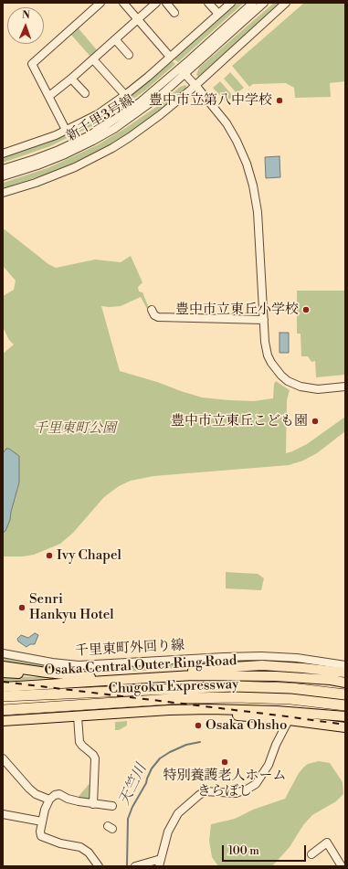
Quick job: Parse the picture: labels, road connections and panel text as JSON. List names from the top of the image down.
{
  "streets": {
    "highway": ["Chugoku Expressway"],
    "main road": ["Osaka Central Outer Ring Road"],
    "street": ["新千里3号線", "千里東町外回り線"]
  },
  "water": ["天竺川"],
  "parks": ["千里東町公園"],
  "places": [
    "豊中市立第八中学校",
    "豊中市立東丘小学校",
    "豊中市立東丘こども園",
    "Ivy Chapel",
    "Senri Hankyu Hotel",
    "Osaka Ohsho",
    "特別養護老人ホーム きらぼし"
  ],
  "scale_bar": "100 m",
  "north": "top"
}
